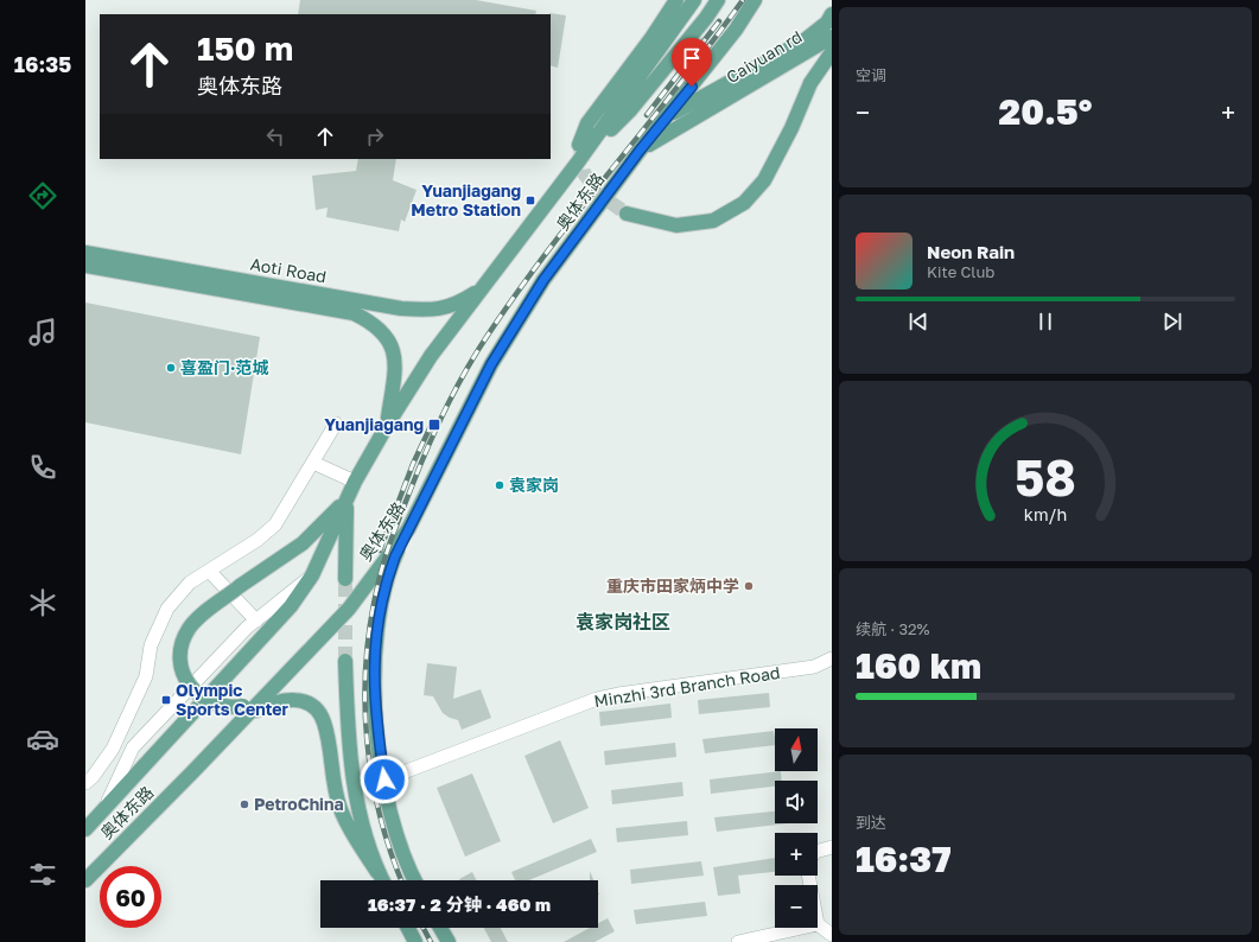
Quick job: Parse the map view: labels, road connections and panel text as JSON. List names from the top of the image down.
{
  "streets": {
    "main road": ["Caiyuan rd", "奥体东路", "Aoti Road"],
    "street": ["Minzhi 3rd Branch Road"]
  },
  "crossings": [
    ["Caiyuan rd", "奥体东路"],
    ["奥体东路", "Aoti Road"]
  ],
  "districts": ["袁家岗社区"],
  "places": {
    "transit": ["Yuanjiagang Metro Station", "Yuanjiagang", "Olympic Sports Center"],
    "other": [
      "喜盈门·范城",
      "袁家岗",
      "重庆市田家炳中学",
      "PetroChina"
    ]
  },
  "north": "top",
  "page": {
    "tabs": "16:35",
    "tile": [
      "空调",
      ["续航 · 32%", "160 km"],
      ["到达", "16:37"]
    ],
    "turn": ["150 m", "奥体东路"],
    "heat": ["−", "20.5°", "+"],
    "song": ["Neon Rain", "Kite Club"],
    "map_buttons": ["+", "−"],
    "limit": "60",
    "trip": "16:37 · 2 分钟 · 460 m",
    "gauge": ["58", "km/h"]
  }
}
